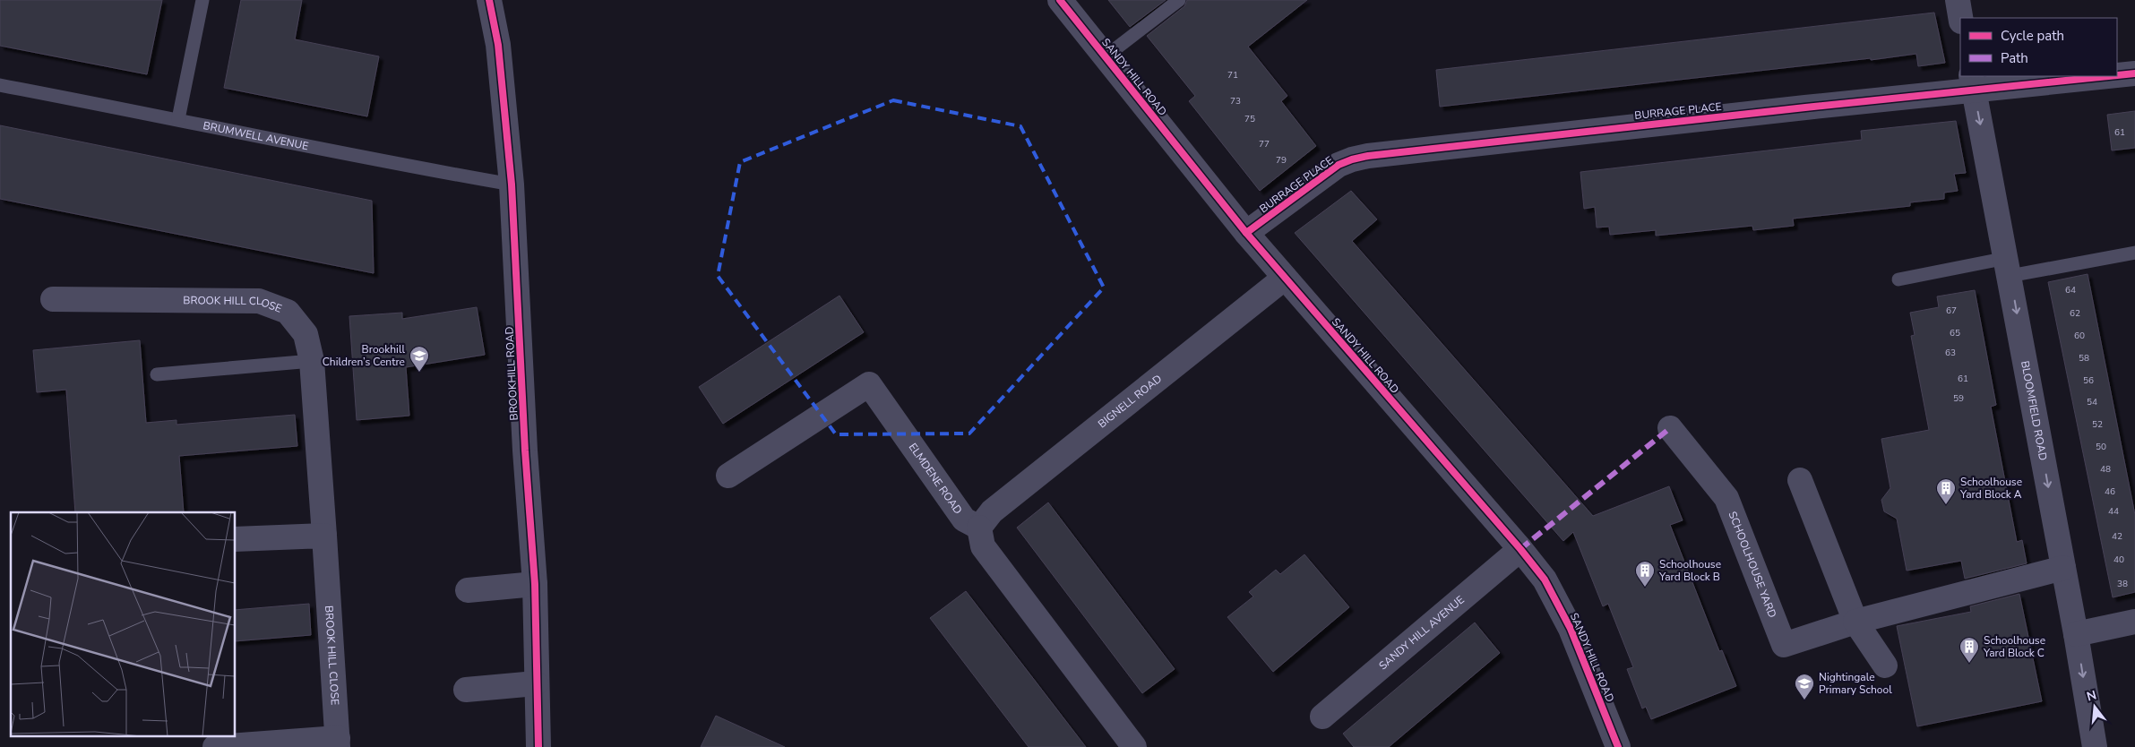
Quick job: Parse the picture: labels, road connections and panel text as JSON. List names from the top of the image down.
{
  "streets": {
    "street": [
      "SANDY HILL ROAD",
      "BURRAGE PLACE",
      "BROOK HILL CLOSE",
      "BROOKHILL ROAD",
      "BIGNELL ROAD",
      "BLOOMFIELD ROAD",
      "ELMDENE ROAD",
      "SCHOOLHOUSE YARD",
      "SANDY HILL AVENUE"
    ],
    "lane": ["BRUMWELL AVENUE"]
  },
  "crossings": [
    ["SANDY HILL ROAD", "BURRAGE PLACE"],
    ["SANDY HILL ROAD", "BIGNELL ROAD"],
    ["SANDY HILL ROAD", "SANDY HILL AVENUE"],
    ["BURRAGE PLACE", "BLOOMFIELD ROAD"],
    ["BRUMWELL AVENUE", "BROOKHILL ROAD"],
    ["BIGNELL ROAD", "ELMDENE ROAD"],
    ["BLOOMFIELD ROAD", "SCHOOLHOUSE YARD"]
  ],
  "one_way": ["BLOOMFIELD ROAD"],
  "places": {
    "school or university": ["Brookhill Children’s Centre", "Nightingale Primary School"],
    "building": ["Schoolhouse Yard Block A", "Schoolhouse Yard Block B", "Schoolhouse Yard Block C"]
  },
  "house_numbers": [
    "71",
    "73",
    "75",
    "61",
    "77",
    "79",
    "64",
    "67",
    "62",
    "65",
    "60",
    "63",
    "58",
    "61",
    "56",
    "59",
    "54",
    "52",
    "50",
    "48",
    "46",
    "44",
    "42",
    "40",
    "38"
  ],
  "legend": ["Cycle path", "Path"],
  "north": "top"
}
